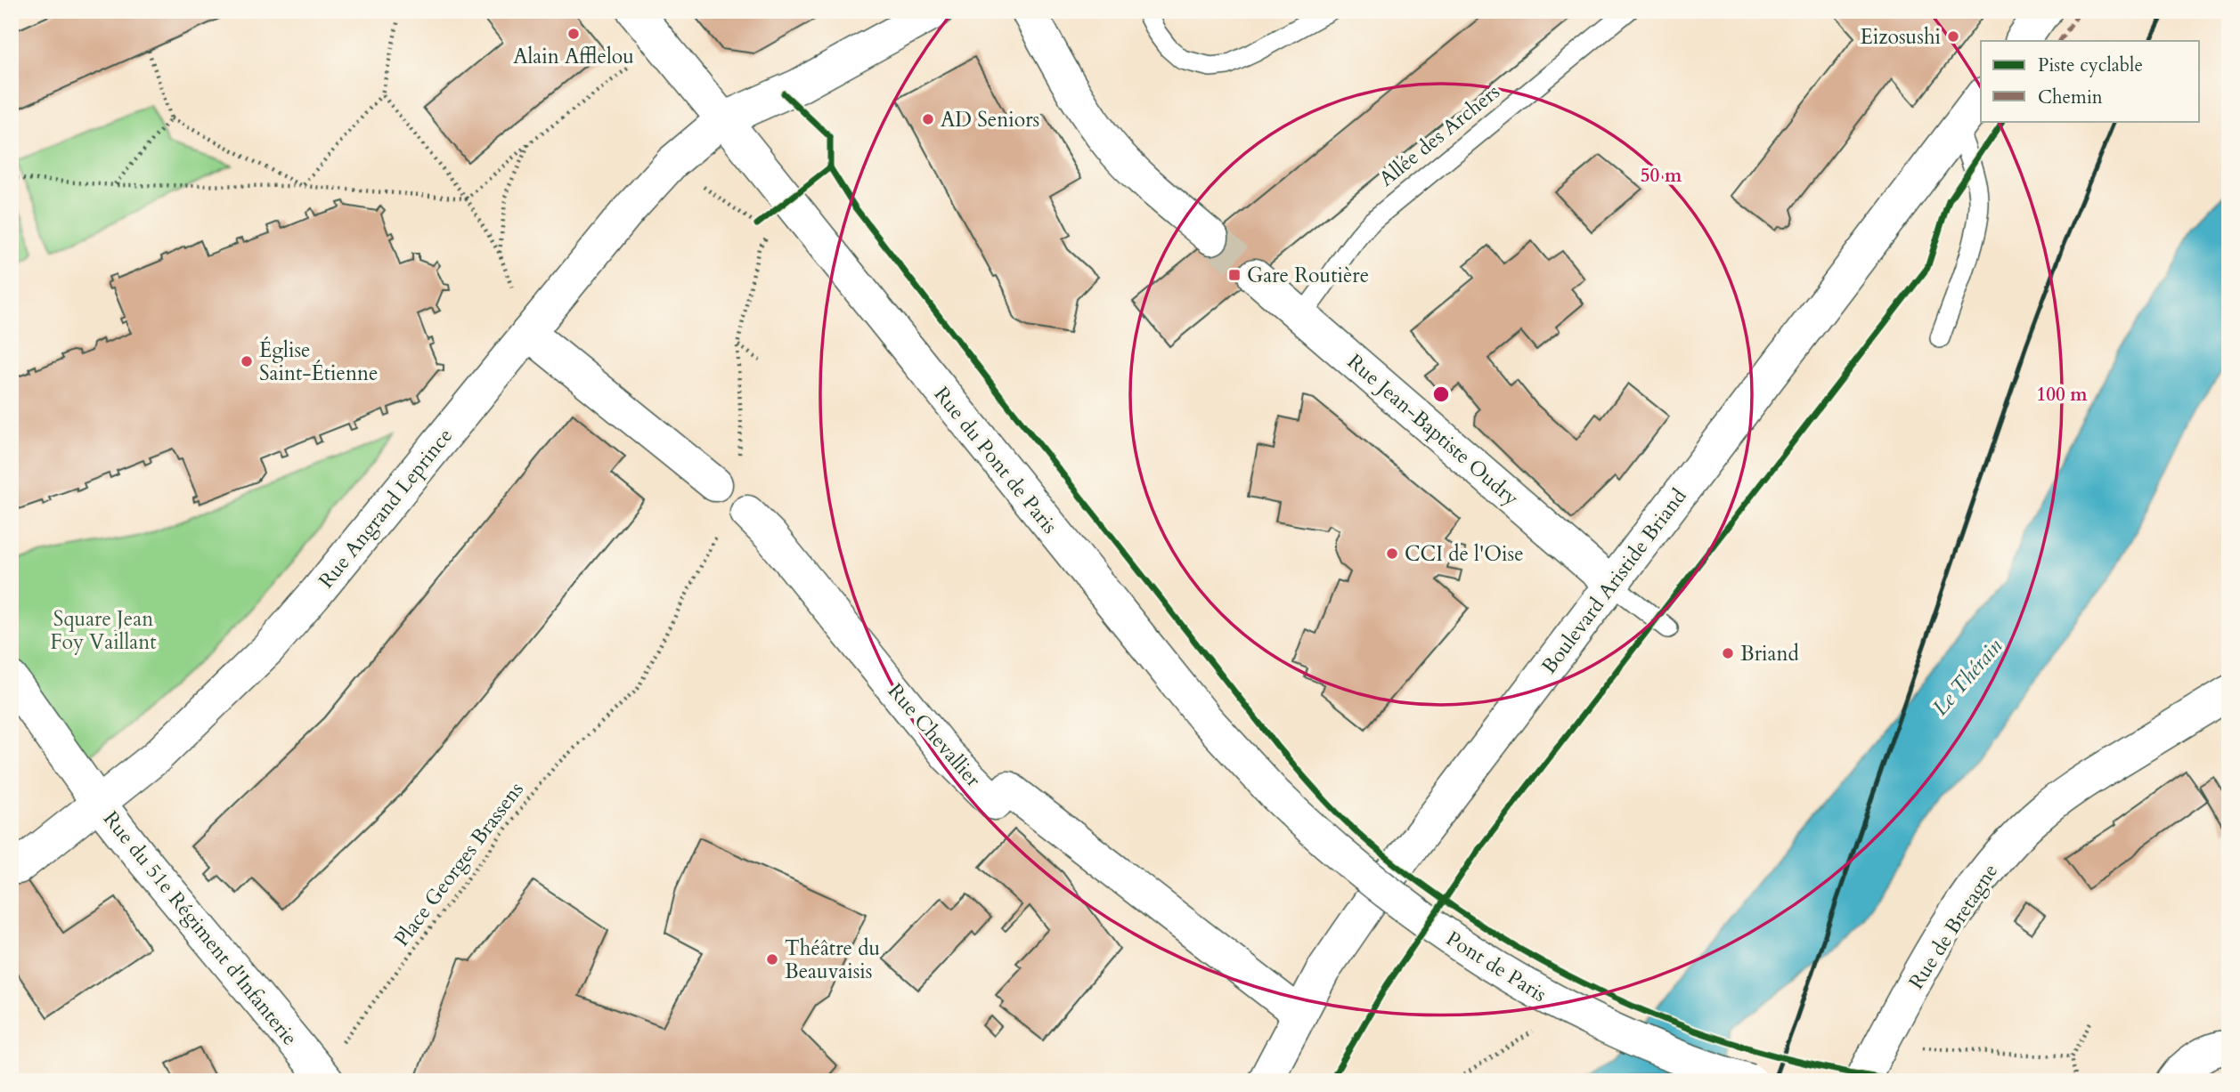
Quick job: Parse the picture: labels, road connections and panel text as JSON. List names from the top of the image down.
{
  "streets": {
    "street": [
      "Rue Jean-Baptiste Oudry",
      "Rue du Pont de Paris",
      "Rue Angrand Leprince",
      "Boulevard Aristide Briand",
      "Rue Chevallier",
      "Rue de Bretagne",
      "Rue du 51e Régiment d'Infanterie",
      "Pont de Paris"
    ],
    "lane": ["Allée des Archers"],
    "path": ["Place Georges Brassens"]
  },
  "crossings": [
    ["Allée des Archers", "Rue Jean-Baptiste Oudry"],
    ["Rue Jean-Baptiste Oudry", "Boulevard Aristide Briand"],
    ["Rue du Pont de Paris", "Rue Angrand Leprince"],
    ["Rue du Pont de Paris", "Pont de Paris"],
    ["Rue Angrand Leprince", "Rue du 51e Régiment d'Infanterie"],
    ["Boulevard Aristide Briand", "Rue Chevallier"],
    ["Place Georges Brassens", "Rue du 51e Régiment d'Infanterie"]
  ],
  "water": ["Le Thérain"],
  "parks": ["Square Jean Foy Vaillant"],
  "places": {
    "other": [
      "Alain Afflelou",
      "Eizosushi",
      "AD Seniors",
      "Église Saint-Étienne",
      "CCI de l'Oise",
      "Briand",
      "Théâtre du Beauvaisis"
    ],
    "transit": ["Gare Routière"]
  },
  "legend": ["Piste cyclable", "Chemin"],
  "rings": ["50 m", "100 m"]
}
